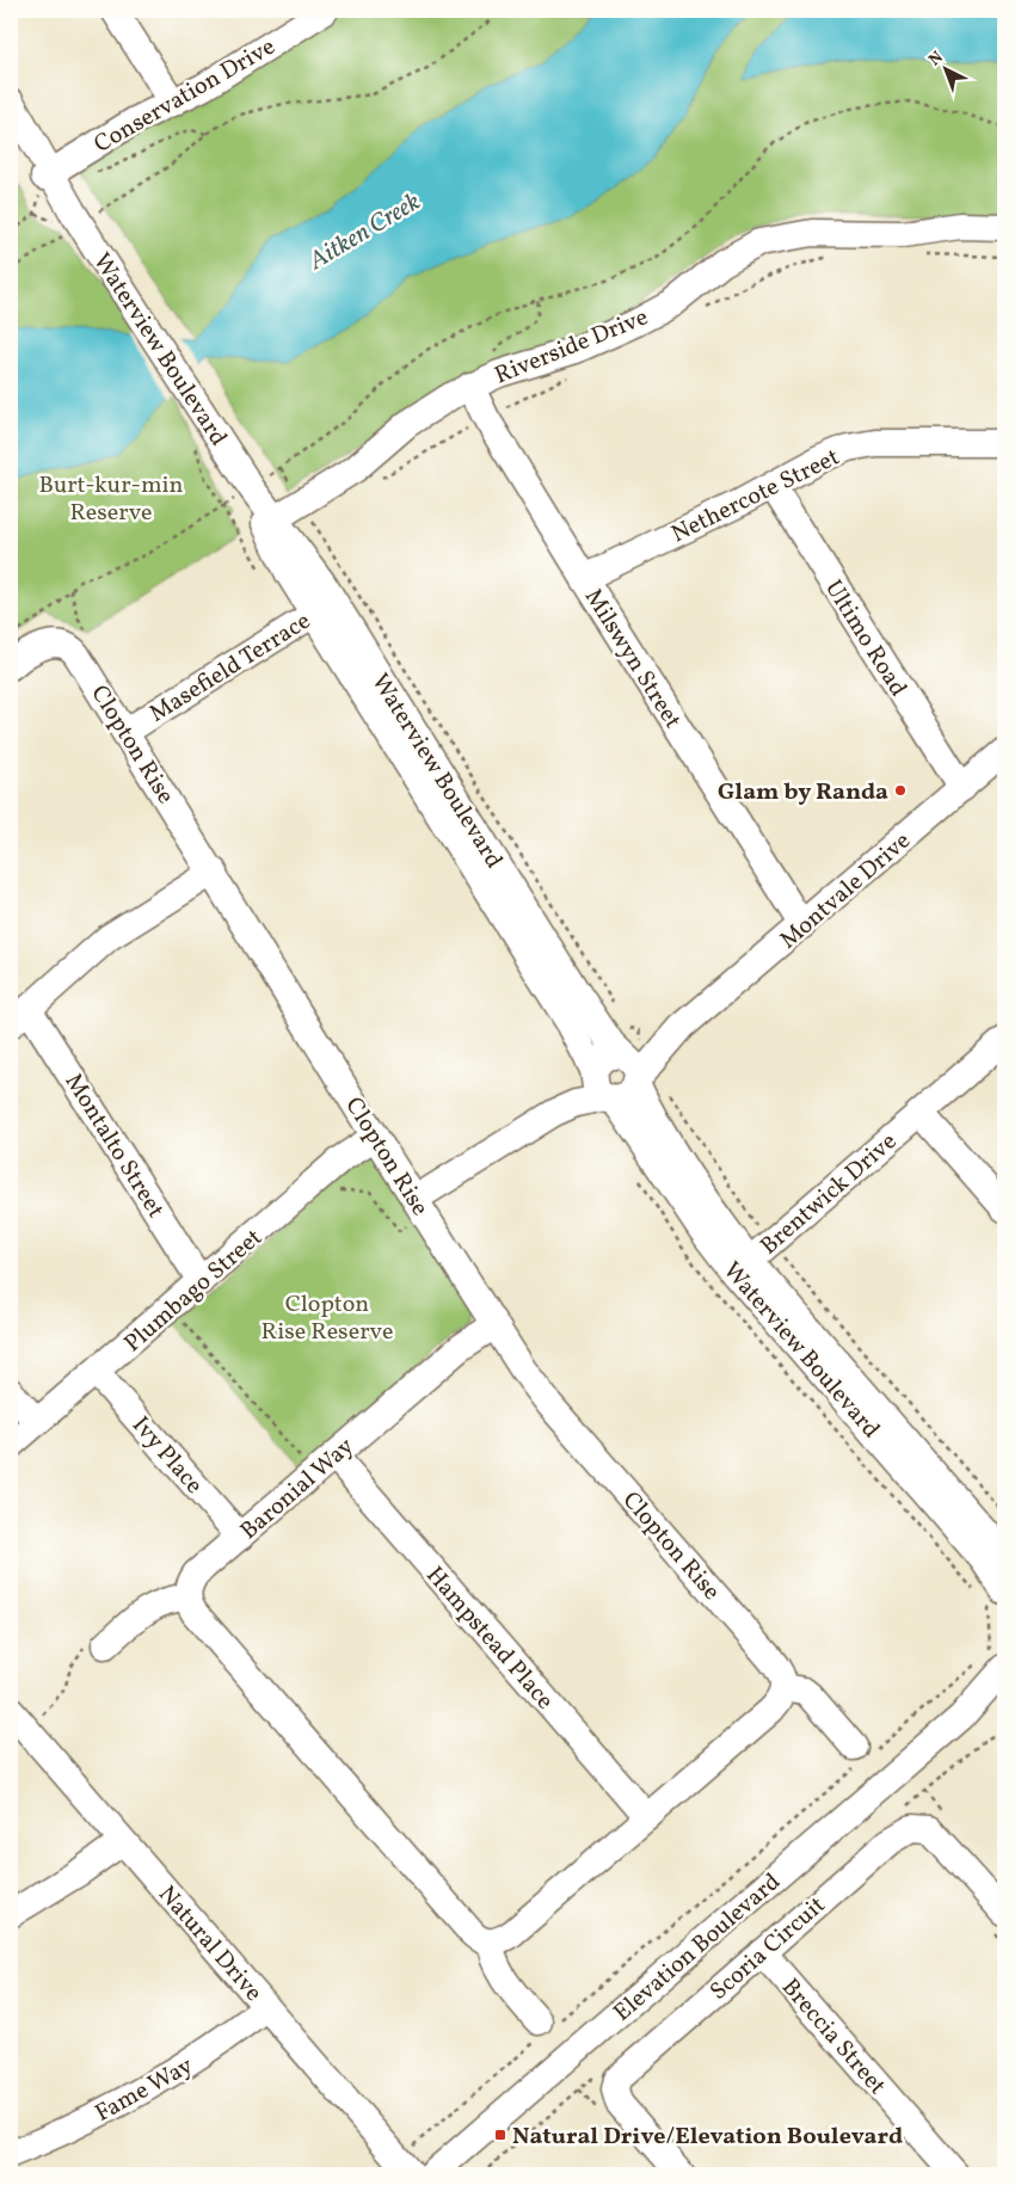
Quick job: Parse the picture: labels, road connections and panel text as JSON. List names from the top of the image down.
{
  "streets": {
    "street": [
      "Conservation Drive",
      "Riverside Drive",
      "Waterview Boulevard",
      "Nethercote Street",
      "Ultimo Road",
      "Milswyn Street",
      "Masefield Terrace",
      "Clopton Rise",
      "Montvale Drive",
      "Montalto Street",
      "Brentwick Drive",
      "Plumbago Street",
      "Ivy Place",
      "Baronial Way",
      "Hampstead Place",
      "Natural Drive",
      "Elevation Boulevard",
      "Scoria Circuit",
      "Breccia Street",
      "Fame Way"
    ]
  },
  "crossings": [
    ["Conservation Drive", "Waterview Boulevard"],
    ["Riverside Drive", "Waterview Boulevard"],
    ["Riverside Drive", "Milswyn Street"],
    ["Waterview Boulevard", "Masefield Terrace"],
    ["Waterview Boulevard", "Montvale Drive"],
    ["Waterview Boulevard", "Brentwick Drive"],
    ["Nethercote Street", "Ultimo Road"],
    ["Nethercote Street", "Milswyn Street"],
    ["Ultimo Road", "Montvale Drive"],
    ["Milswyn Street", "Montvale Drive"],
    ["Masefield Terrace", "Clopton Rise"],
    ["Clopton Rise", "Plumbago Street"],
    ["Clopton Rise", "Baronial Way"],
    ["Montalto Street", "Plumbago Street"],
    ["Plumbago Street", "Ivy Place"],
    ["Ivy Place", "Baronial Way"],
    ["Baronial Way", "Hampstead Place"],
    ["Natural Drive", "Fame Way"],
    ["Scoria Circuit", "Breccia Street"]
  ],
  "water": ["Aitken Creek"],
  "parks": ["Burt-kur-min Reserve", "Clopton Rise Reserve"],
  "places": {
    "other": ["Glam by Randa"],
    "transit": ["Natural Drive/Elevation Boulevard"]
  },
  "north": "top left"
}
